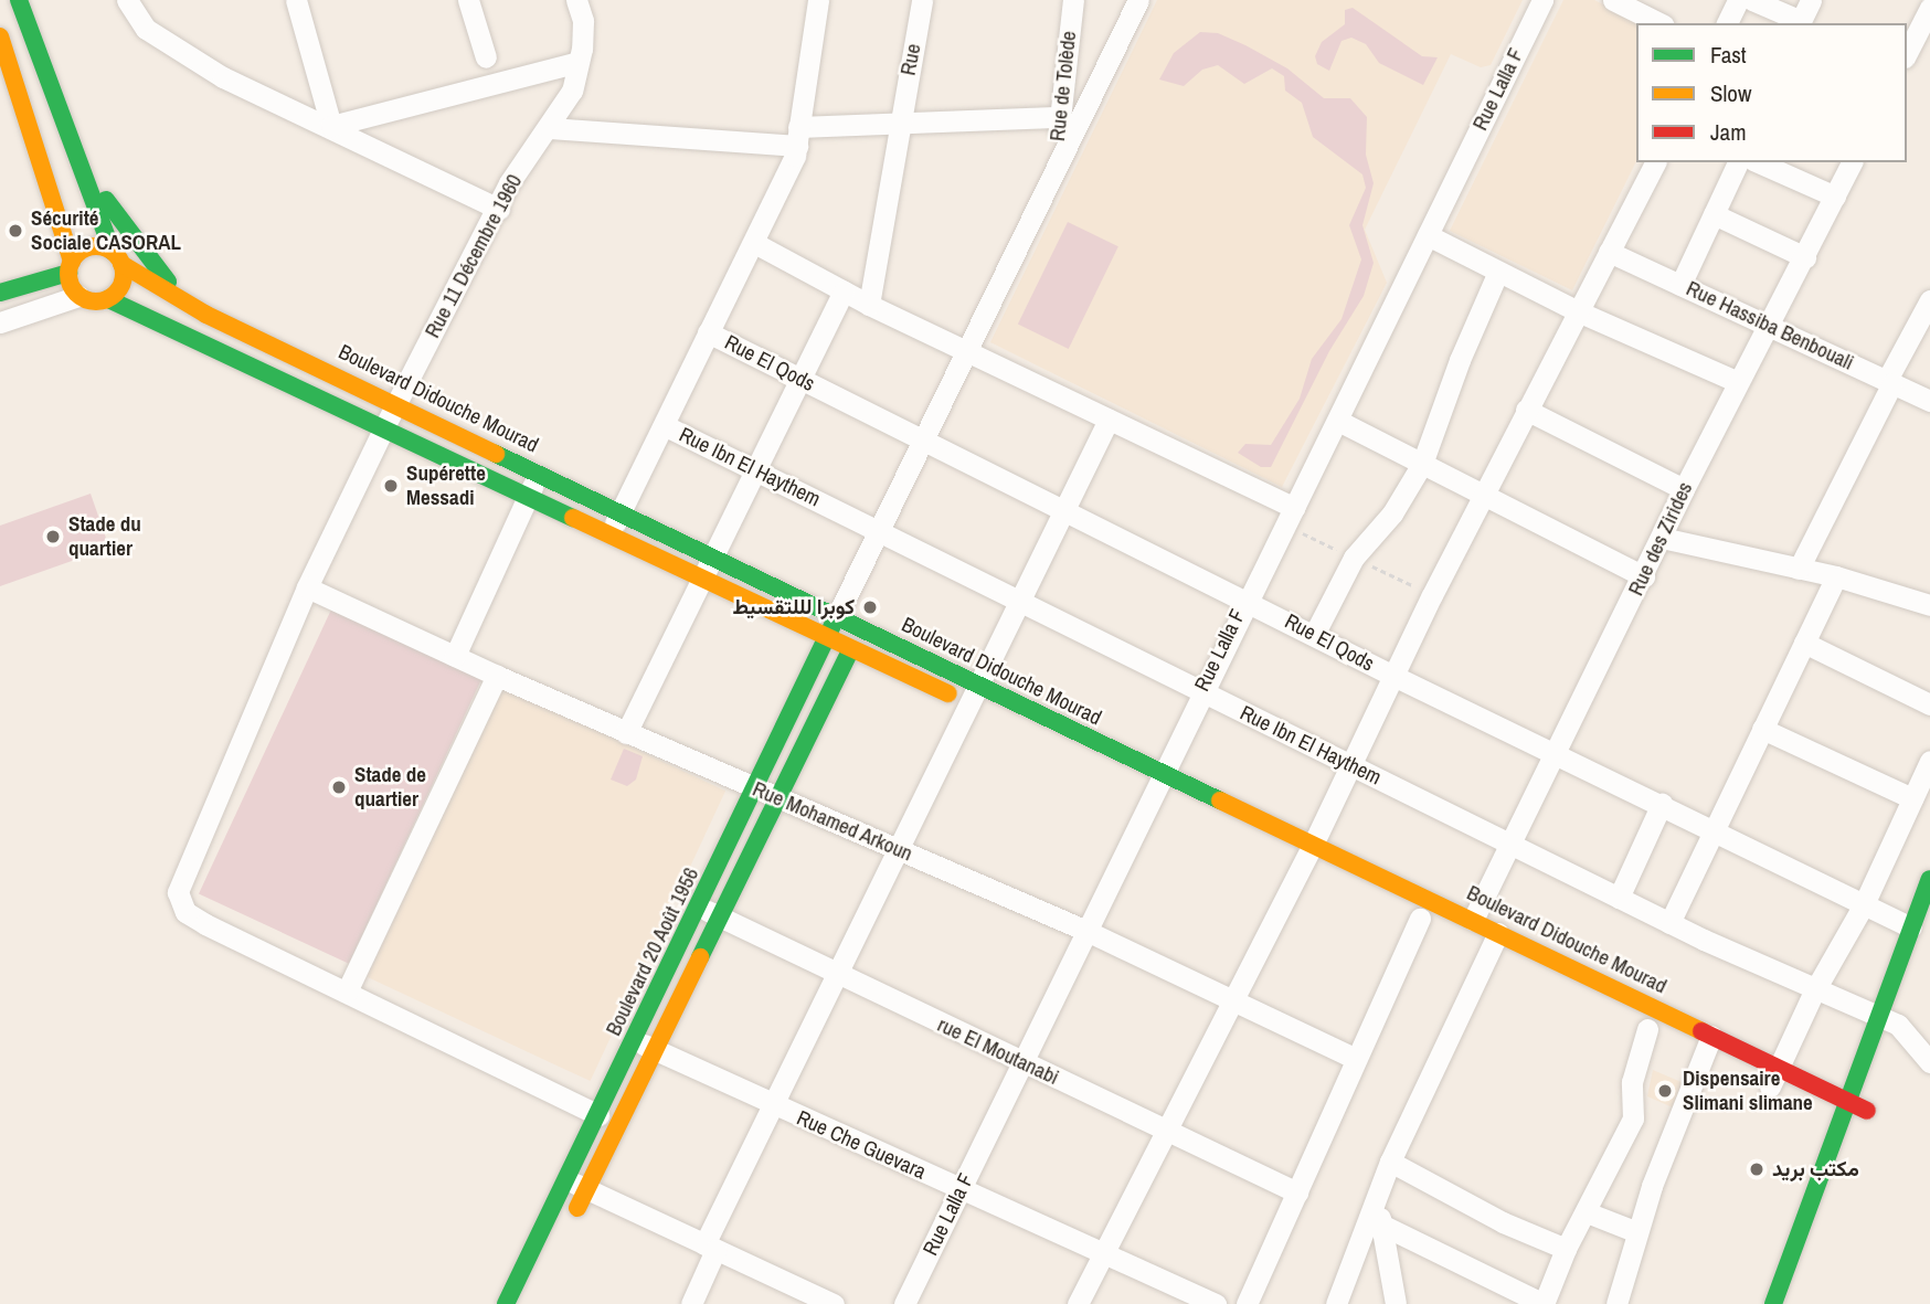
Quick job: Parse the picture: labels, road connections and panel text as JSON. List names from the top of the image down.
{
  "streets": {
    "main road": ["Boulevard Didouche Mourad", "Boulevard 20 Août 1956"],
    "street": [
      "Rue",
      "Rue de Tolède",
      "Rue Lalla F",
      "Rue 11 Décembre 1960",
      "Rue Hassiba Benbouali",
      "Rue El Qods",
      "Rue Ibn El Haythem",
      "Rue des Zirides",
      "Rue Mohamed Arkoun",
      "rue El Moutanabi",
      "Rue Che Guevara"
    ]
  },
  "crossings": [
    ["Rue Lalla F", "Rue El Qods"],
    ["Rue Lalla F", "Boulevard Didouche Mourad"],
    ["Rue Lalla F", "Rue Ibn El Haythem"],
    ["Rue Lalla F", "Rue Mohamed Arkoun"],
    ["Rue Lalla F", "rue El Moutanabi"],
    ["Rue Lalla F", "Rue Che Guevara"],
    ["Rue 11 Décembre 1960", "Boulevard Didouche Mourad"],
    ["Rue 11 Décembre 1960", "Rue Mohamed Arkoun"],
    ["Rue 11 Décembre 1960", "Boulevard 20 Août 1956"],
    ["Rue Hassiba Benbouali", "Rue des Zirides"],
    ["Rue El Qods", "Rue des Zirides"],
    ["Boulevard Didouche Mourad", "Rue des Zirides"],
    ["Boulevard Didouche Mourad", "Boulevard 20 Août 1956"],
    ["Rue Ibn El Haythem", "Rue des Zirides"],
    ["Rue Mohamed Arkoun", "Boulevard 20 Août 1956"],
    ["Boulevard 20 Août 1956", "rue El Moutanabi"],
    ["Boulevard 20 Août 1956", "Rue Che Guevara"]
  ],
  "places": [
    "Sécurité Sociale CASORAL",
    "Supérette Messadi",
    "Stade du quartier",
    "كوبرا لللتقسيط",
    "Stade de quartier",
    "Dispensaire Slimani slimane",
    "مكتب بريد"
  ],
  "legend": ["Fast", "Slow", "Jam"]
}
